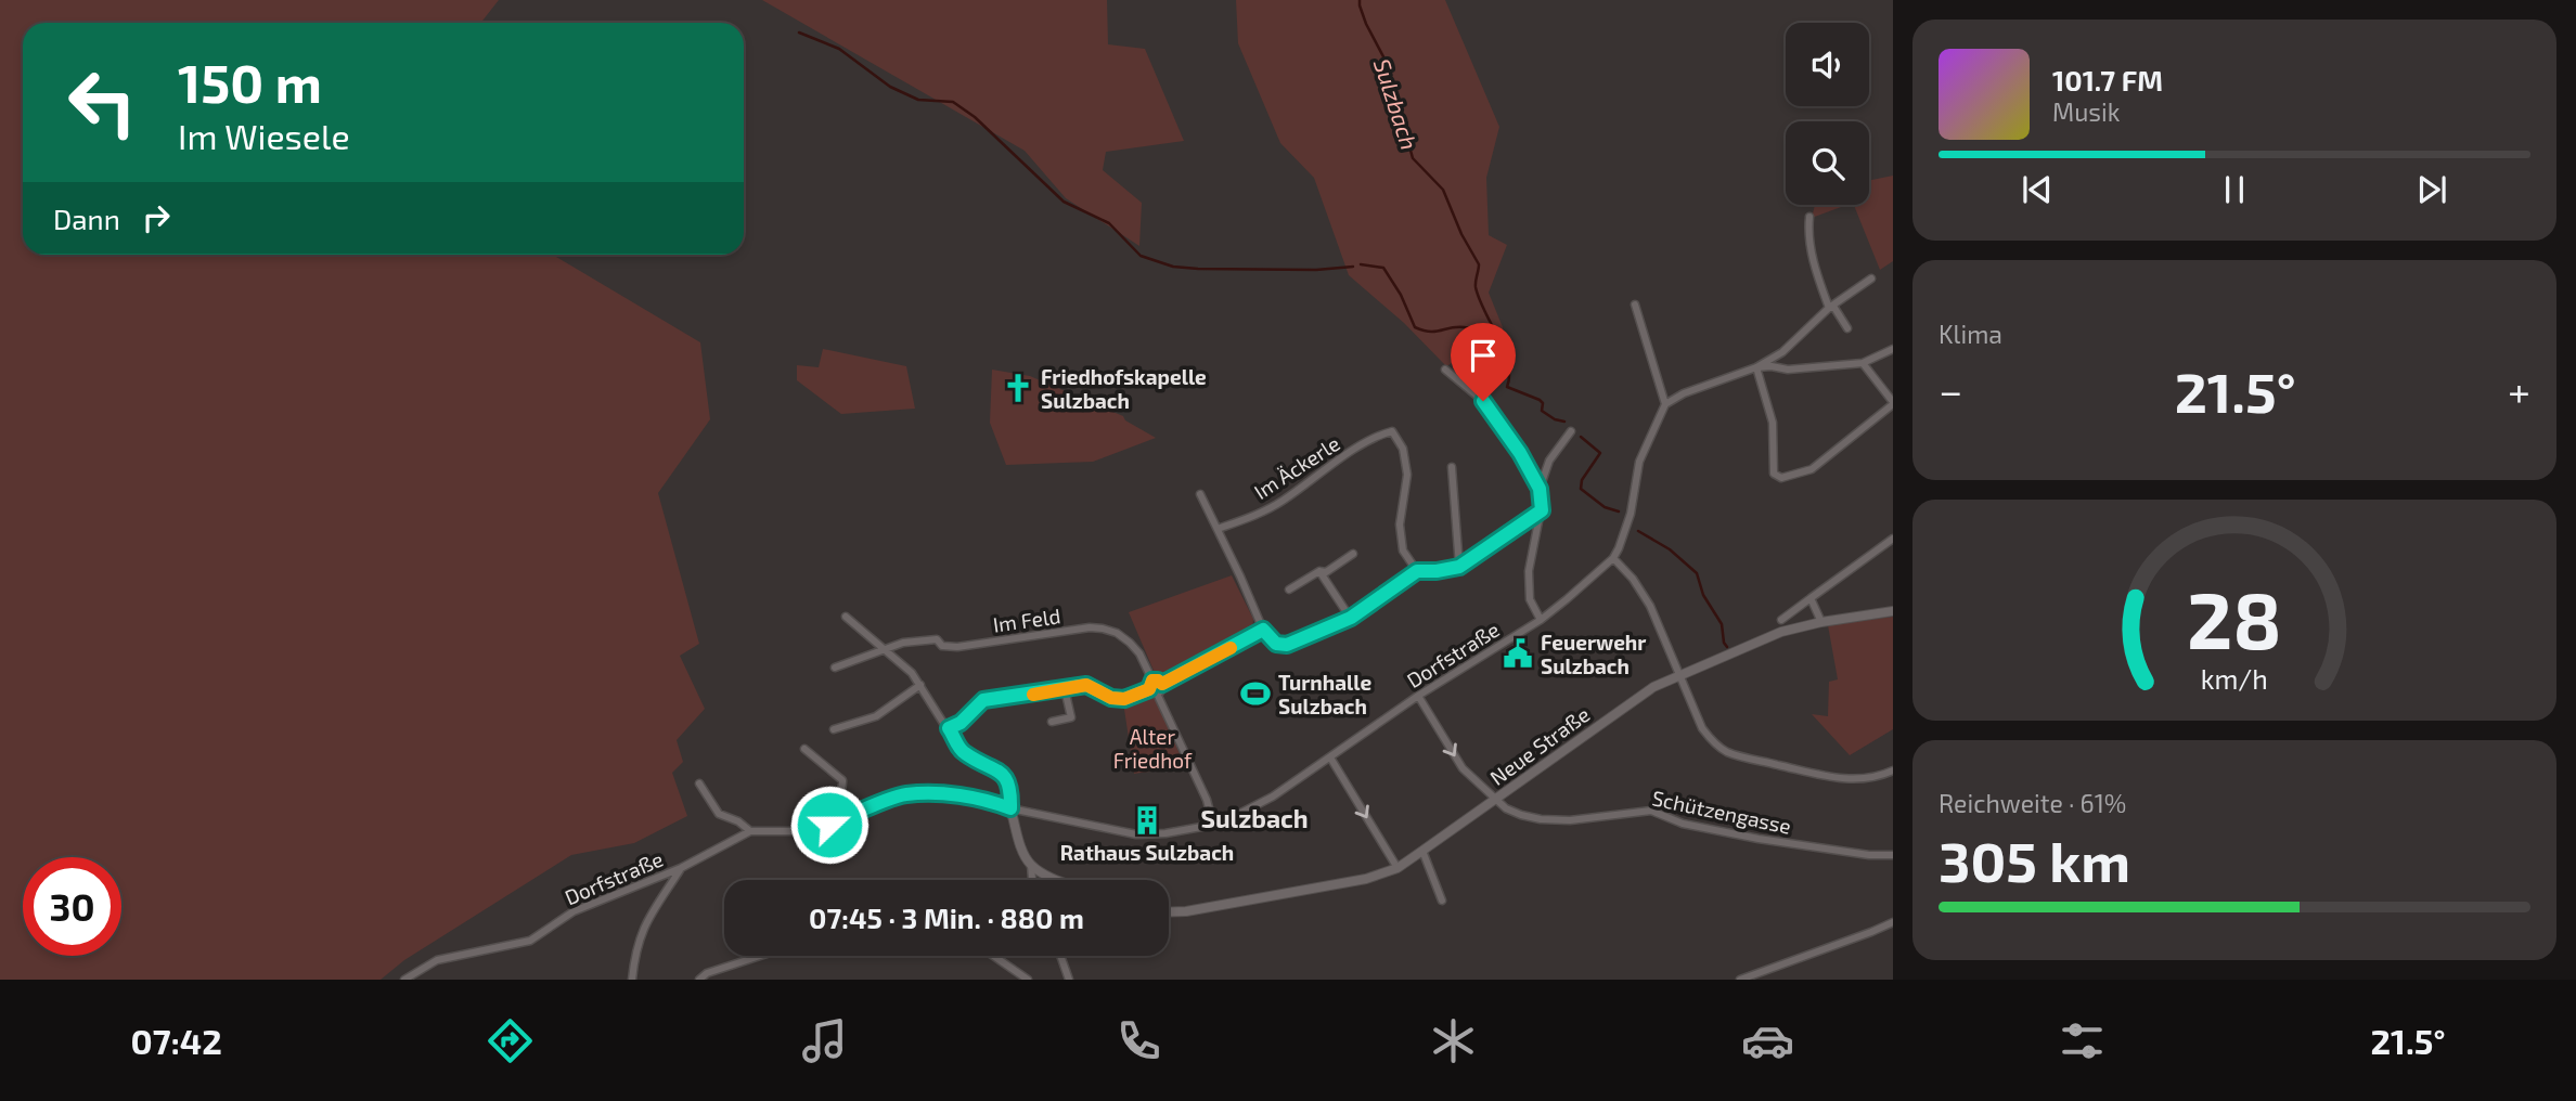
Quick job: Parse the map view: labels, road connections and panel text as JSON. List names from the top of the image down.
{
  "streets": {
    "street": [
      "Im Äckerle",
      "Im Feld",
      "Dorfstraße",
      "Neue Straße",
      "Schützengasse"
    ]
  },
  "crossings": [
    ["Dorfstraße", "Schützengasse"],
    ["Neue Straße", "Schützengasse"]
  ],
  "districts": ["Sulzbach"],
  "water": ["Sulzbach"],
  "parks": ["Alter Friedhof"],
  "places": {
    "church": ["Friedhofskapelle Sulzbach"],
    "public building": ["Feuerwehr Sulzbach"],
    "sports": ["Turnhalle Sulzbach"],
    "building": ["Rathaus Sulzbach"]
  },
  "page": {
    "turn": ["150 m", "Im Wiesele"],
    "song": ["101.7 FM", "Musik"],
    "then": "Dann",
    "tile": [
      "Klima",
      ["Reichweite · 61%", "305 km"]
    ],
    "heat": ["−", "21.5°", "+"],
    "limit": "30",
    "trip": "07:45 · 3 Min. · 880 m",
    "tabs": ["07:42", "21.5°"],
    "gauge": ["28", "km/h"]
  }
}
